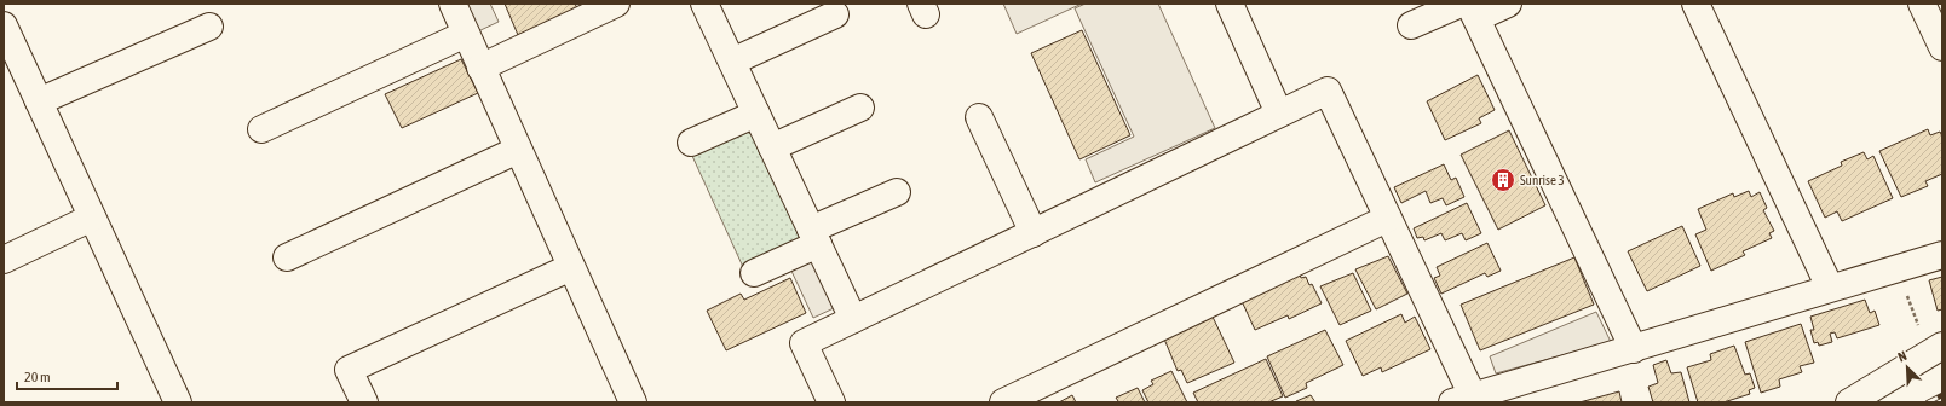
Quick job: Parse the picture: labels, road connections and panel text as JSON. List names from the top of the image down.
{
  "places": {
    "building": ["Sunrise 3"]
  },
  "scale_bar": "20 m",
  "north": "top left"
}
